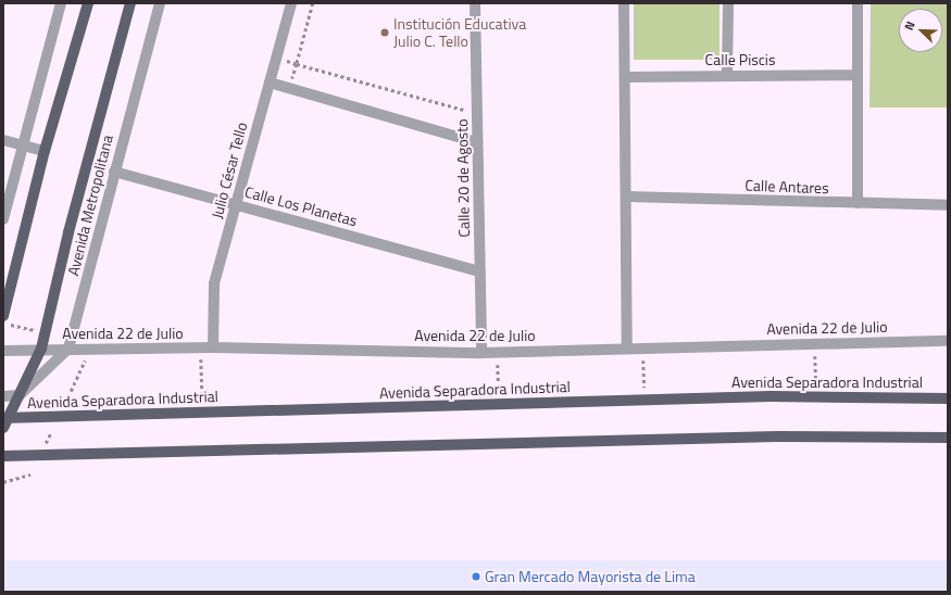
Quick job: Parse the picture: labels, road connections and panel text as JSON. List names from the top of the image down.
{
  "streets": {
    "main road": ["Avenida Metropolitana", "Avenida Separadora Industrial"],
    "street": [
      "Calle Piscis",
      "Julio César Tello",
      "Calle 20 de Agosto",
      "Calle Antares",
      "Calle Los Planetas",
      "Avenida 22 de Julio"
    ]
  },
  "crossings": [
    ["Julio César Tello", "Calle Los Planetas"],
    ["Julio César Tello", "Avenida 22 de Julio"],
    ["Calle 20 de Agosto", "Calle Los Planetas"],
    ["Calle 20 de Agosto", "Avenida 22 de Julio"],
    ["Avenida Metropolitana", "Calle Los Planetas"],
    ["Avenida Metropolitana", "Avenida 22 de Julio"],
    ["Avenida Metropolitana", "Avenida Separadora Industrial"]
  ],
  "places": ["Institución Educativa Julio C. Tello", "Gran Mercado Mayorista de Lima"],
  "north": "top left"
}
